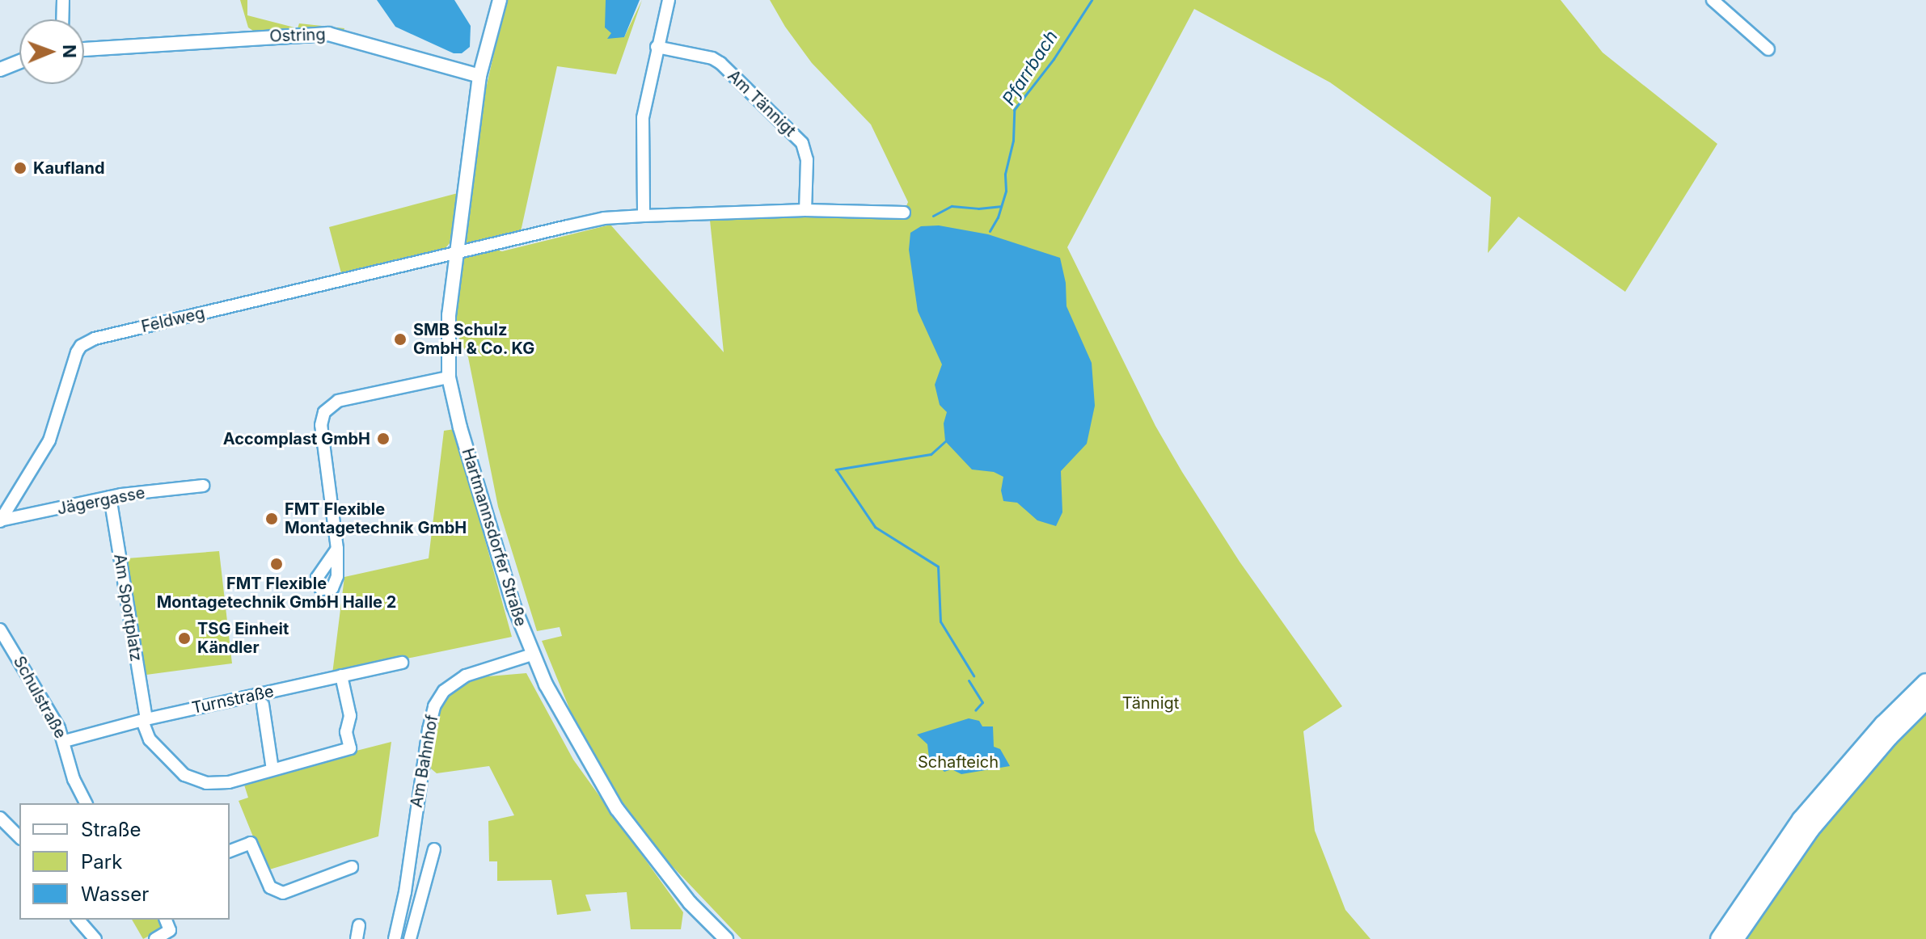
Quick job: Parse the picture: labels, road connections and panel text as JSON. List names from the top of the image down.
{
  "streets": {
    "main road": ["Ostring", "Hartmannsdorfer Straße"],
    "street": [
      "Am Tännigt",
      "Feldweg",
      "Jägergasse",
      "Am Sportplatz",
      "Schulstraße",
      "Turnstraße",
      "Am Bahnhof"
    ]
  },
  "crossings": [
    ["Ostring", "Hartmannsdorfer Straße"],
    ["Feldweg", "Jägergasse"],
    ["Feldweg", "Hartmannsdorfer Straße"],
    ["Jägergasse", "Am Sportplatz"],
    ["Hartmannsdorfer Straße", "Am Bahnhof"],
    ["Am Sportplatz", "Turnstraße"],
    ["Schulstraße", "Turnstraße"]
  ],
  "water": ["Pfarrbach"],
  "parks": ["Tännigt", "Schafteich"],
  "places": [
    "Kaufland",
    "SMB Schulz GmbH & Co. KG",
    "Accomplast GmbH",
    "FMT Flexible Montagetechnik GmbH",
    "FMT Flexible Montagetechnik GmbH Halle 2",
    "TSG Einheit Kändler"
  ],
  "legend": ["Straße", "Park", "Wasser"],
  "north": "right"
}
